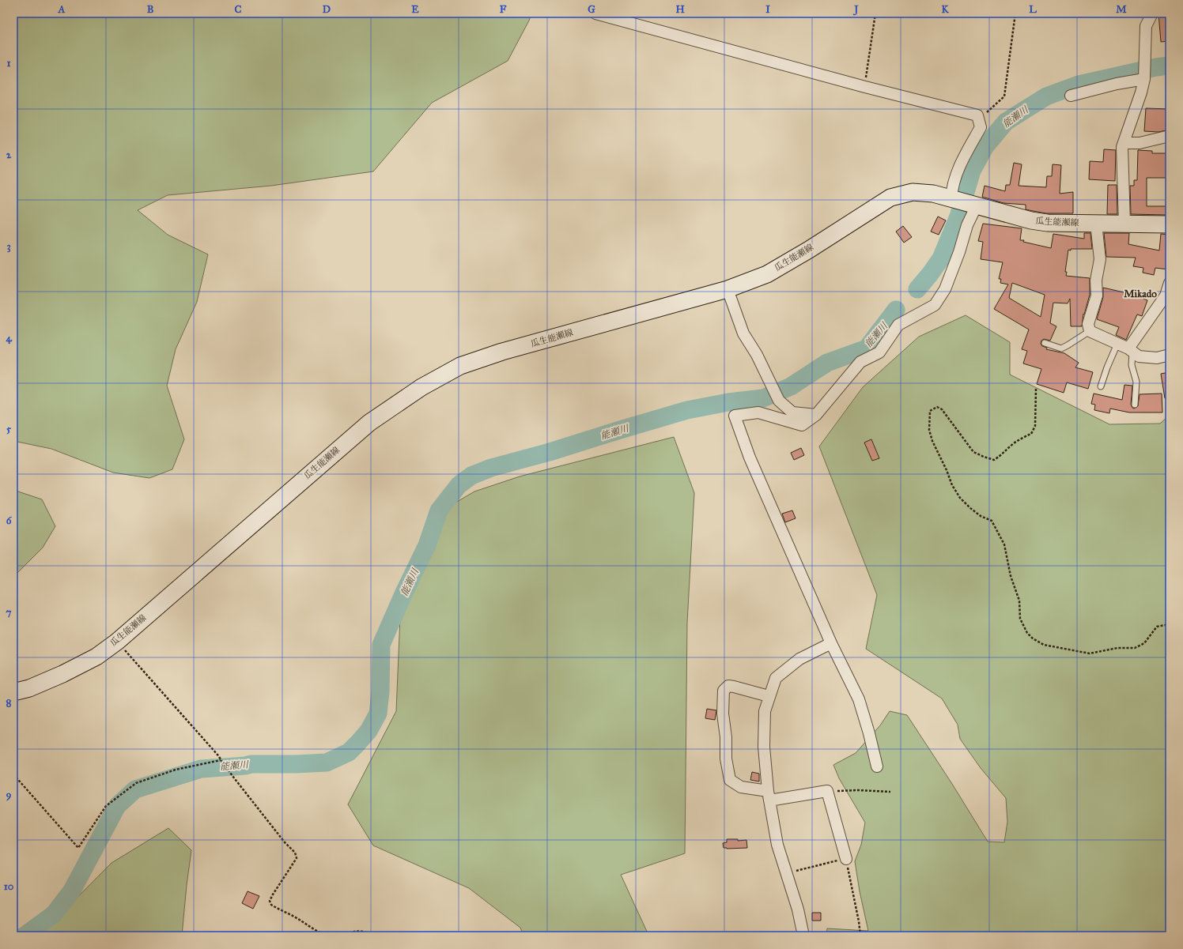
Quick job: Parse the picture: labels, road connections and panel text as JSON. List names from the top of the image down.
{
  "streets": {
    "main road": ["瓜生能瀬線"]
  },
  "districts": ["Mikado"],
  "water": ["能瀬川"],
  "grid": {
    "columns": [
      "A",
      "B",
      "C",
      "D",
      "E",
      "F",
      "G",
      "H",
      "I",
      "J",
      "K",
      "L",
      "M"
    ],
    "rows": [
      "1",
      "2",
      "3",
      "4",
      "5",
      "6",
      "7",
      "8",
      "9",
      "10"
    ]
  }
}
